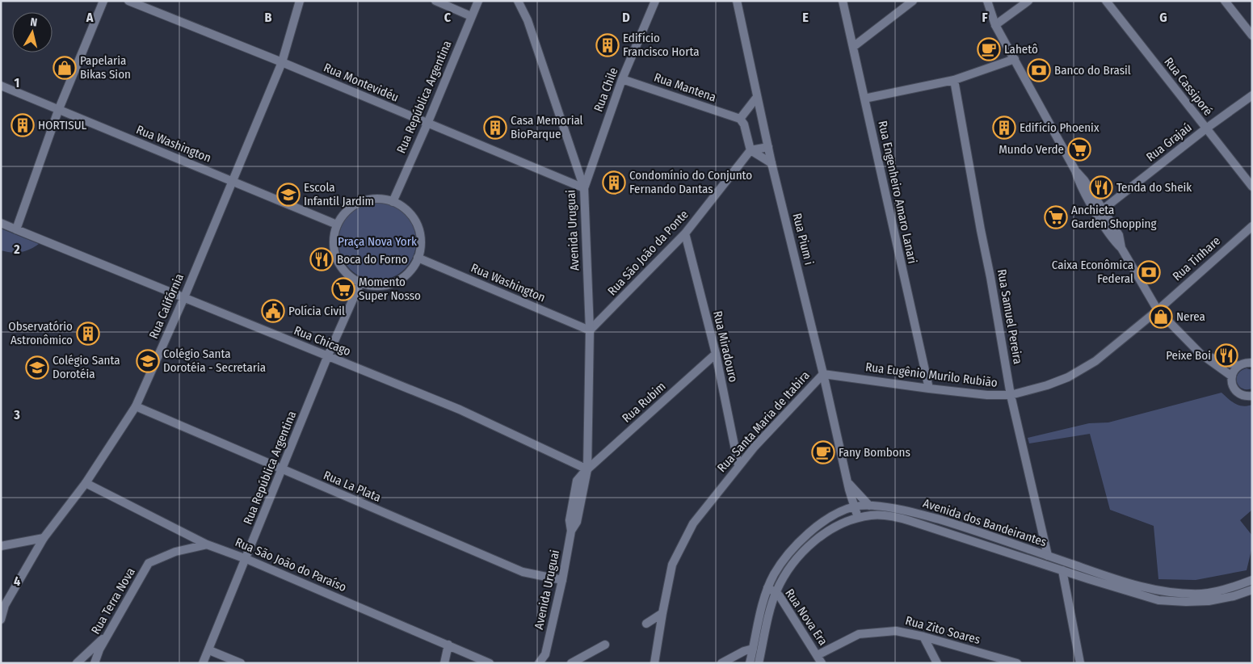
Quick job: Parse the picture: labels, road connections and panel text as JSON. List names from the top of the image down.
{
  "streets": {
    "street": [
      "Rua Montevidéu",
      "Rua Cassiporé",
      "Rua Mantena",
      "Rua Chile",
      "Rua República Argentina",
      "Rua Grajaú",
      "Rua Washington",
      "Rua Engenheiro Amaro Lanari",
      "Avenida Uruguai",
      "Rua Pium i",
      "Rua São João da Ponte",
      "Rua Tinhare",
      "Rua Califórnia",
      "Rua Samuel Pereira",
      "Rua Chicago",
      "Rua Miradouro",
      "Rua Eugênio Murilo Rubião",
      "Rua Rubim",
      "Rua Santa Maria de Itabira",
      "Rua La Plata",
      "Avenida dos Bandeirantes",
      "Rua São João do Paraíso",
      "Rua Terra Nova",
      "Rua Nova Era",
      "Rua Zito Soares"
    ]
  },
  "crossings": [
    ["Rua Montevidéu", "Rua Chile"],
    ["Rua Montevidéu", "Rua República Argentina"],
    ["Rua Montevidéu", "Avenida Uruguai"],
    ["Rua Montevidéu", "Rua Califórnia"],
    ["Rua Cassiporé", "Rua Grajaú"],
    ["Rua Mantena", "Rua Chile"],
    ["Rua Chile", "Avenida Uruguai"],
    ["Rua República Argentina", "Rua Washington"],
    ["Rua República Argentina", "Rua Chicago"],
    ["Rua República Argentina", "Rua La Plata"],
    ["Rua República Argentina", "Rua São João do Paraíso"],
    ["Rua Washington", "Avenida Uruguai"],
    ["Rua Washington", "Rua São João da Ponte"],
    ["Rua Washington", "Rua Califórnia"],
    ["Rua Engenheiro Amaro Lanari", "Rua Eugênio Murilo Rubião"],
    ["Avenida Uruguai", "Rua São João da Ponte"],
    ["Avenida Uruguai", "Rua Chicago"],
    ["Avenida Uruguai", "Rua Rubim"],
    ["Avenida Uruguai", "Rua La Plata"],
    ["Rua Pium i", "Rua Eugênio Murilo Rubião"],
    ["Rua Pium i", "Rua Santa Maria de Itabira"],
    ["Rua Pium i", "Avenida dos Bandeirantes"],
    ["Rua São João da Ponte", "Rua Miradouro"],
    ["Rua Tinhare", "Rua Eugênio Murilo Rubião"],
    ["Rua Califórnia", "Rua Chicago"],
    ["Rua Califórnia", "Rua La Plata"],
    ["Rua Califórnia", "Rua São João do Paraíso"],
    ["Rua Samuel Pereira", "Rua Eugênio Murilo Rubião"],
    ["Rua Samuel Pereira", "Avenida dos Bandeirantes"],
    ["Rua Chicago", "Rua Rubim"],
    ["Rua Miradouro", "Rua Rubim"],
    ["Rua Miradouro", "Rua Santa Maria de Itabira"],
    ["Rua Eugênio Murilo Rubião", "Rua Santa Maria de Itabira"],
    ["Avenida dos Bandeirantes", "Rua Nova Era"],
    ["Rua São João do Paraíso", "Rua Terra Nova"],
    ["Rua Nova Era", "Rua Zito Soares"]
  ],
  "parks": ["Praça Nova York"],
  "places": {
    "building": [
      "Edifício Francisco Horta",
      "HORTISUL",
      "Casa Memorial BioParque",
      "Edifício Phoenix",
      "Condomínio do Conjunto Fernando Dantas",
      "Observatório Astronômico"
    ],
    "cafe": ["Lahetô", "Fany Bombons"],
    "shop": ["Papelaria Bikas Sion", "Nerea"],
    "bank": ["Banco do Brasil", "Caixa Econômica Federal"],
    "supermarket": ["Mundo Verde", "Anchieta Garden Shopping", "Momento Super Nosso"],
    "restaurant": ["Tenda do Sheik", "Boca do Forno", "Peixe Boi"],
    "school or university": ["Escola Infantil Jardim", "Colégio Santa Dorotéia - Secretaria", "Colégio Santa Dorotéia"],
    "public building": ["Polícia Civil"]
  },
  "north": "top",
  "grid": {
    "columns": [
      "A",
      "B",
      "C",
      "D",
      "E",
      "F",
      "G"
    ],
    "rows": [
      "1",
      "2",
      "3",
      "4"
    ]
  }
}
